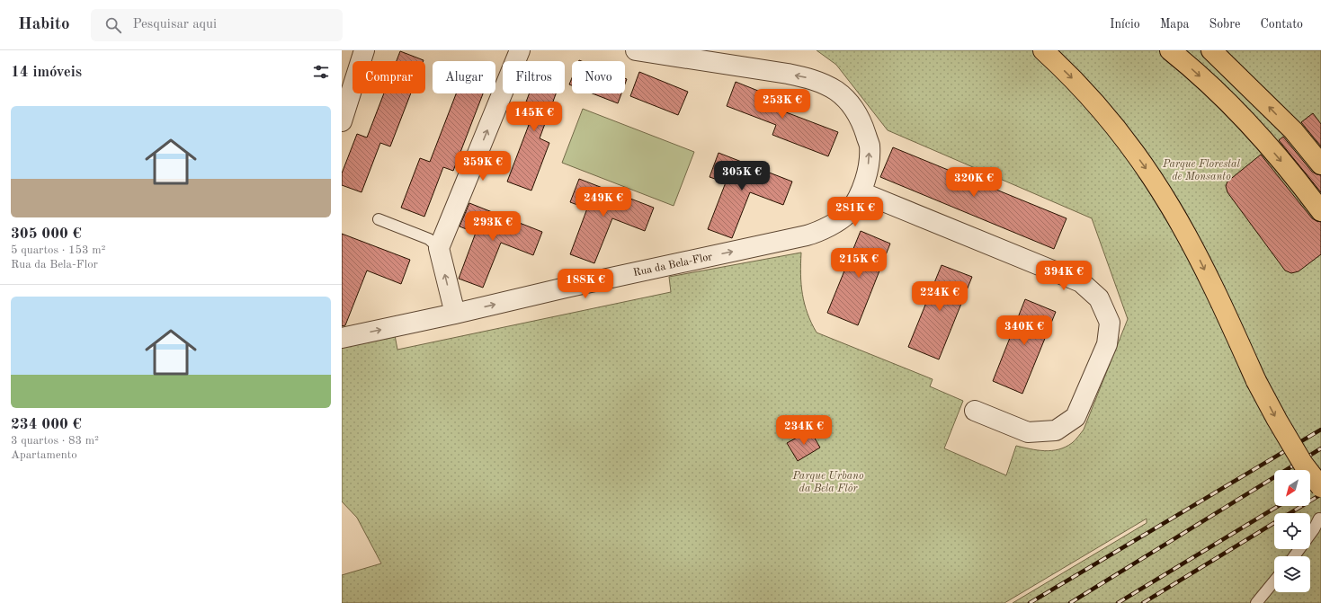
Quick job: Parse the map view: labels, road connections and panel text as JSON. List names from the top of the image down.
{
  "streets": {
    "street": ["Rua da Bela-Flor"]
  },
  "parks": ["Parque Florestal de Monsanto", "Parque Urbano da Bela Flôr"],
  "north": "bottom left",
  "page": {
    "header": "Habito",
    "search": "Pesquisar aqui",
    "nav": [
      "Início",
      "Mapa",
      "Sobre",
      "Contato"
    ],
    "heading": "14 imóveis",
    "chip": [
      "Comprar",
      "Alugar",
      "Filtros",
      "Novo"
    ],
    "price": [
      "253K €",
      "145K €",
      "359K €",
      "305K €",
      "320K €",
      "249K €",
      "281K €",
      "293K €",
      "215K €",
      "394K €",
      "188K €",
      "224K €",
      "340K €",
      "234K €"
    ],
    "list": [
      {
        "name": "305 000 €",
        "note": "5 quartos · 153 m² · Rua da Bela-Flor"
      },
      {
        "name": "234 000 €",
        "note": "3 quartos · 83 m² · Apartamento"
      }
    ]
  }
}
